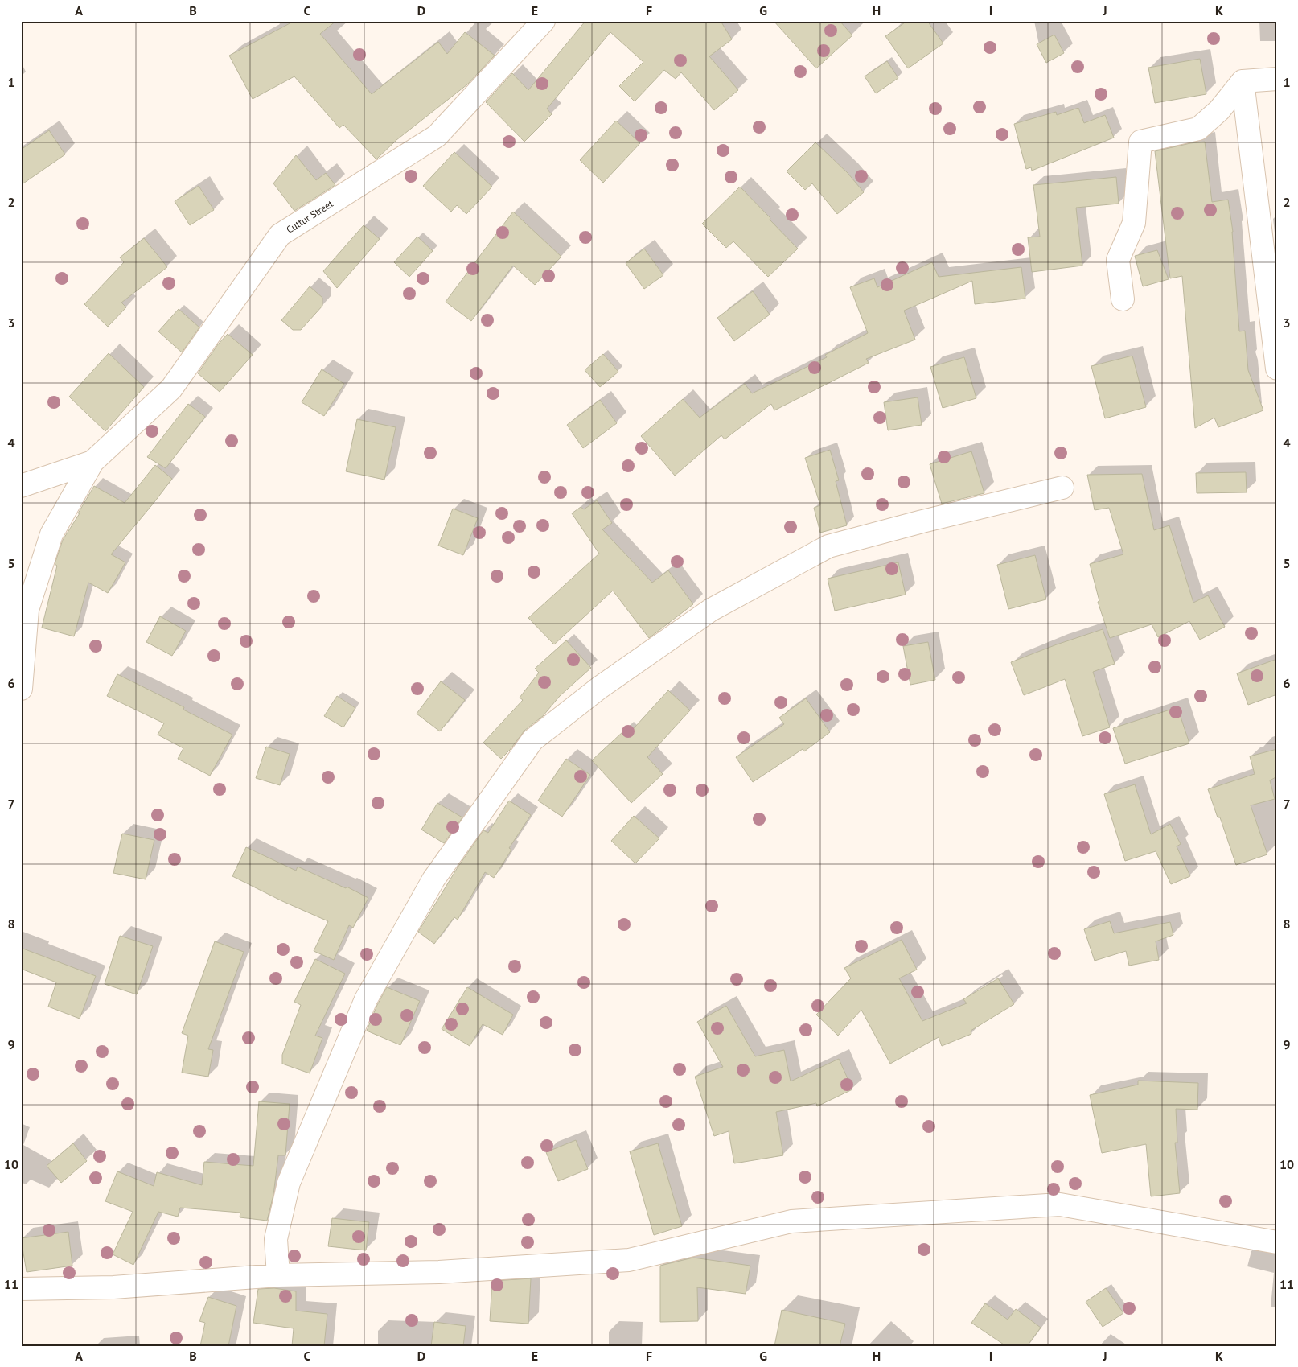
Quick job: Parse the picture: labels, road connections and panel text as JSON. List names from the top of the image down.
{
  "streets": {
    "street": ["Cuttur Street"]
  },
  "grid": {
    "columns": [
      "A",
      "B",
      "C",
      "D",
      "E",
      "F",
      "G",
      "H",
      "I",
      "J",
      "K"
    ],
    "rows": [
      "1",
      "2",
      "3",
      "4",
      "5",
      "6",
      "7",
      "8",
      "9",
      "10",
      "11"
    ]
  }
}
